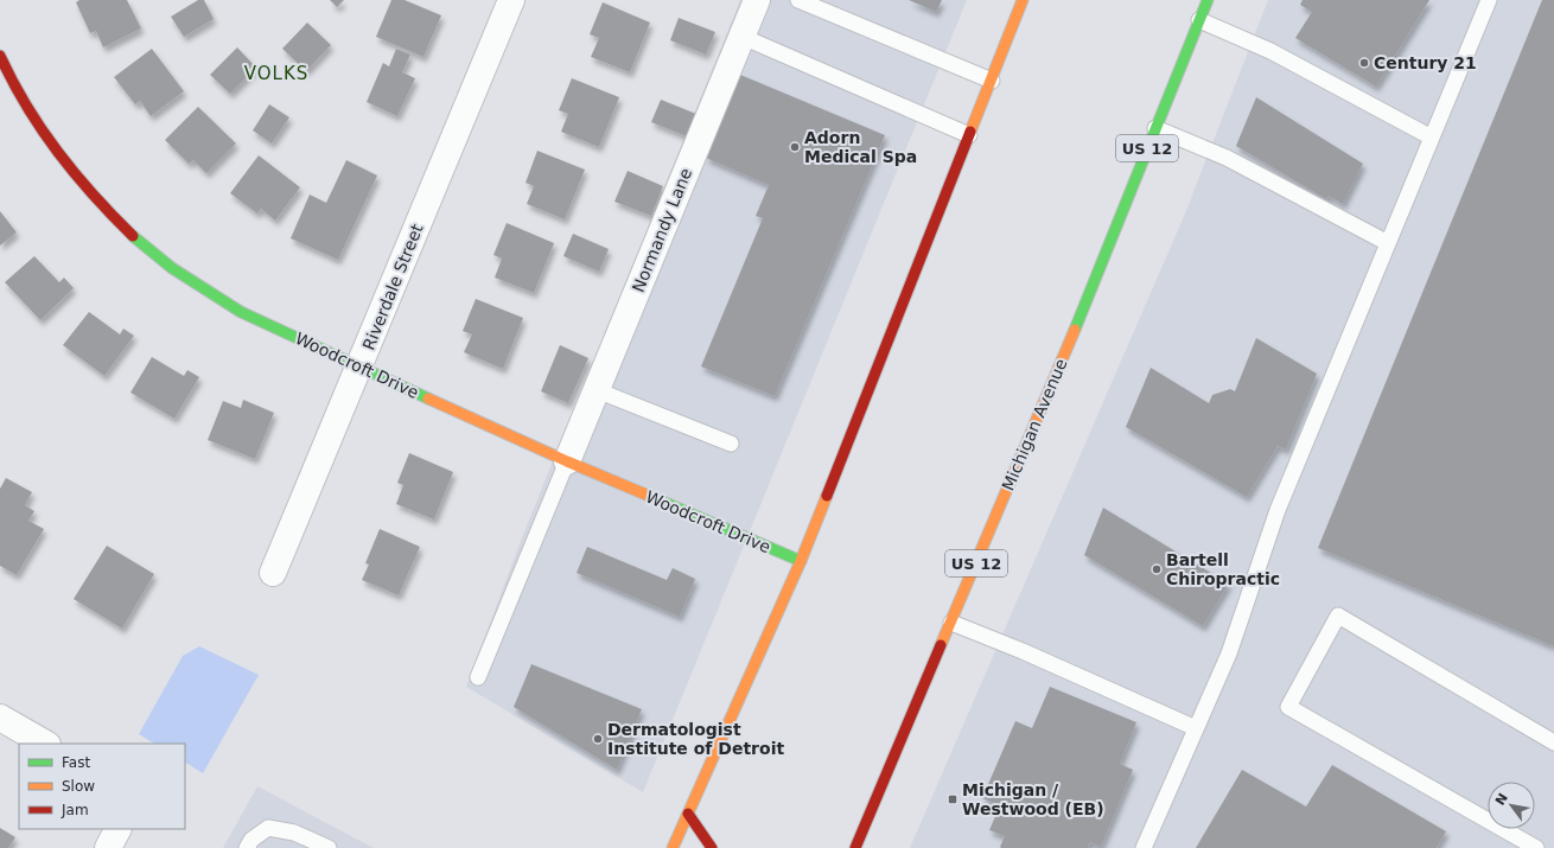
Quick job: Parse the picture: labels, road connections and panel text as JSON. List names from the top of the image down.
{
  "streets": {
    "main road": ["US 12", "Woodcroft Drive", "Michigan Avenue"],
    "street": ["Normandy Lane", "Riverdale Street"]
  },
  "crossings": [
    ["Normandy Lane", "Woodcroft Drive"],
    ["Riverdale Street", "Woodcroft Drive"]
  ],
  "districts": ["VOLKS"],
  "places": {
    "other": [
      "Century 21",
      "Adorn Medical Spa",
      "Bartell Chiropractic",
      "Dermatologist Institute of Detroit"
    ],
    "transit": ["Michigan / Westwood (EB)"]
  },
  "legend": ["Fast", "Slow", "Jam"],
  "north": "top left"
}
